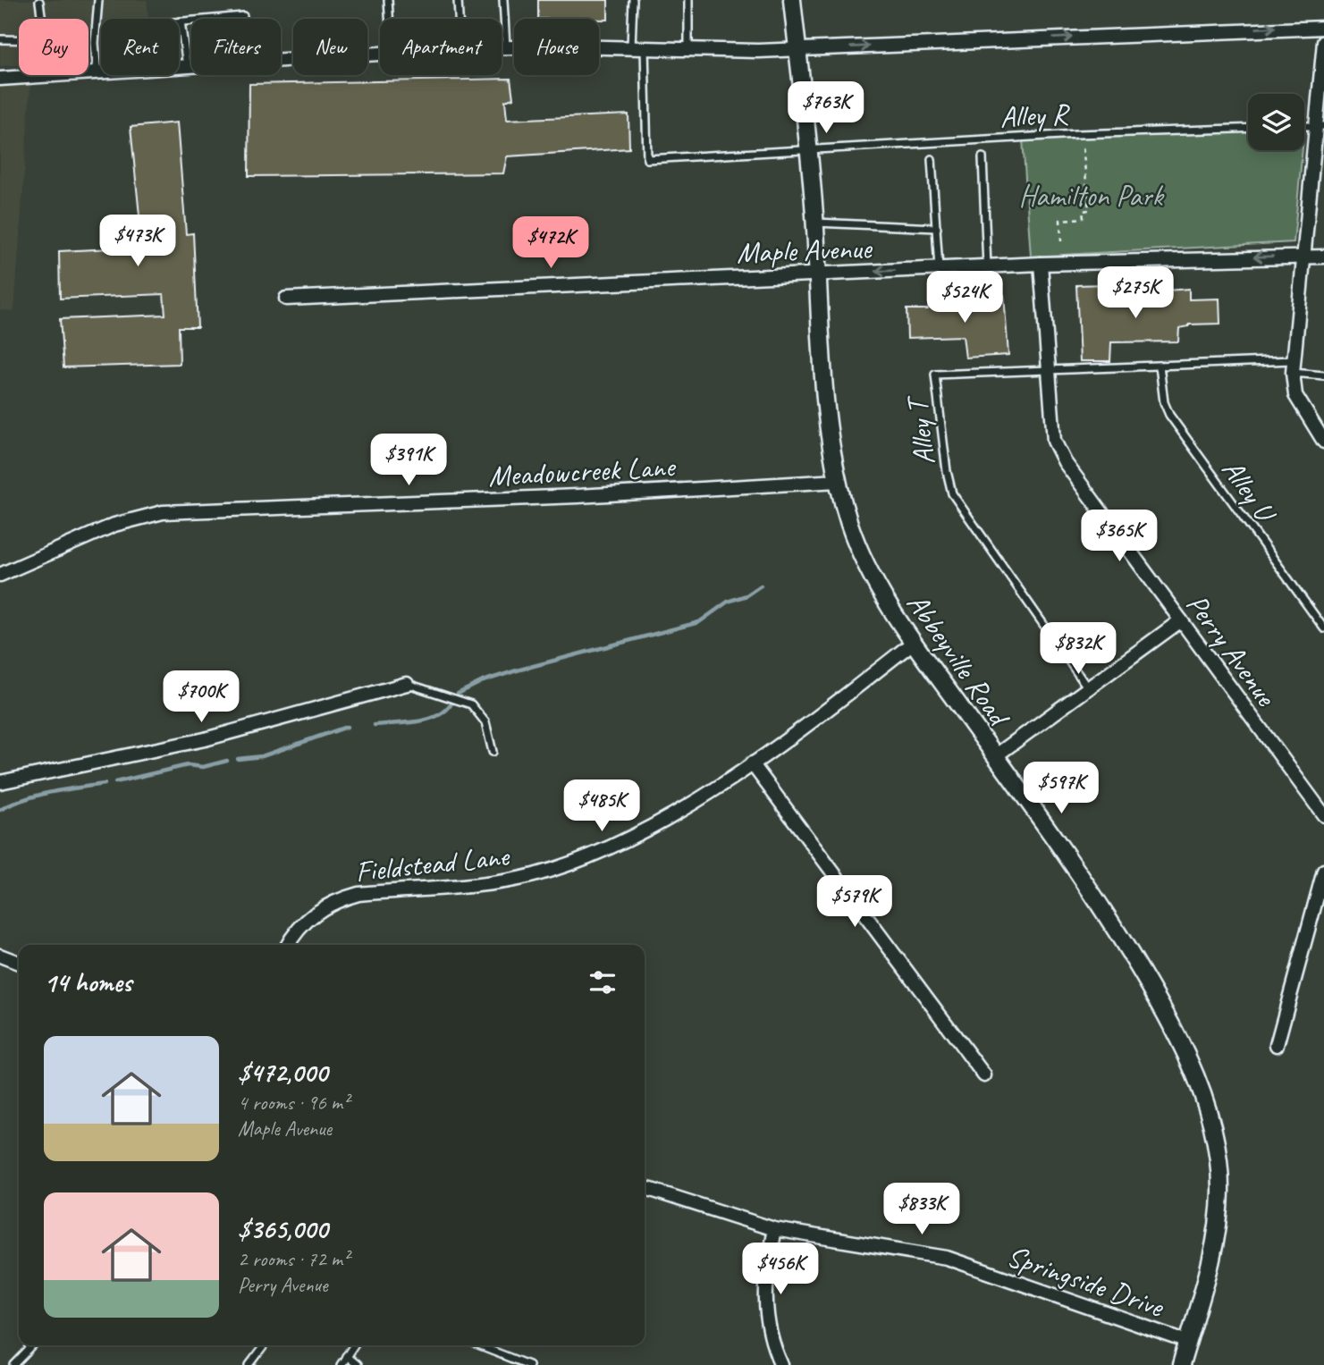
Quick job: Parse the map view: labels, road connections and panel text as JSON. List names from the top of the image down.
{
  "streets": {
    "street": [
      "Maple Avenue",
      "Meadowcreek Lane",
      "Perry Avenue",
      "Abbeyville Road",
      "Fieldstead Lane",
      "Springside Drive"
    ],
    "lane": ["Alley R", "Alley T", "Alley U"]
  },
  "crossings": [
    ["Alley R", "Abbeyville Road"],
    ["Maple Avenue", "Perry Avenue"],
    ["Maple Avenue", "Abbeyville Road"],
    ["Alley T", "Alley U"],
    ["Alley T", "Perry Avenue"],
    ["Meadowcreek Lane", "Abbeyville Road"],
    ["Abbeyville Road", "Fieldstead Lane"],
    ["Abbeyville Road", "Springside Drive"]
  ],
  "one_way": ["Maple Avenue"],
  "parks": ["Hamilton Park"],
  "page": {
    "chip": [
      "Buy",
      "Rent",
      "Filters",
      "New",
      "Apartment",
      "House"
    ],
    "price": [
      "$763K",
      "$473K",
      "$472K",
      "$275K",
      "$524K",
      "$391K",
      "$365K",
      "$832K",
      "$700K",
      "$597K",
      "$485K",
      "$579K",
      "$833K",
      "$456K"
    ],
    "heading": "14 homes",
    "list": [
      {
        "name": "$472,000",
        "note": "4 rooms · 96 m² · Maple Avenue"
      },
      {
        "name": "$365,000",
        "note": "2 rooms · 72 m² · Perry Avenue"
      }
    ]
  }
}
